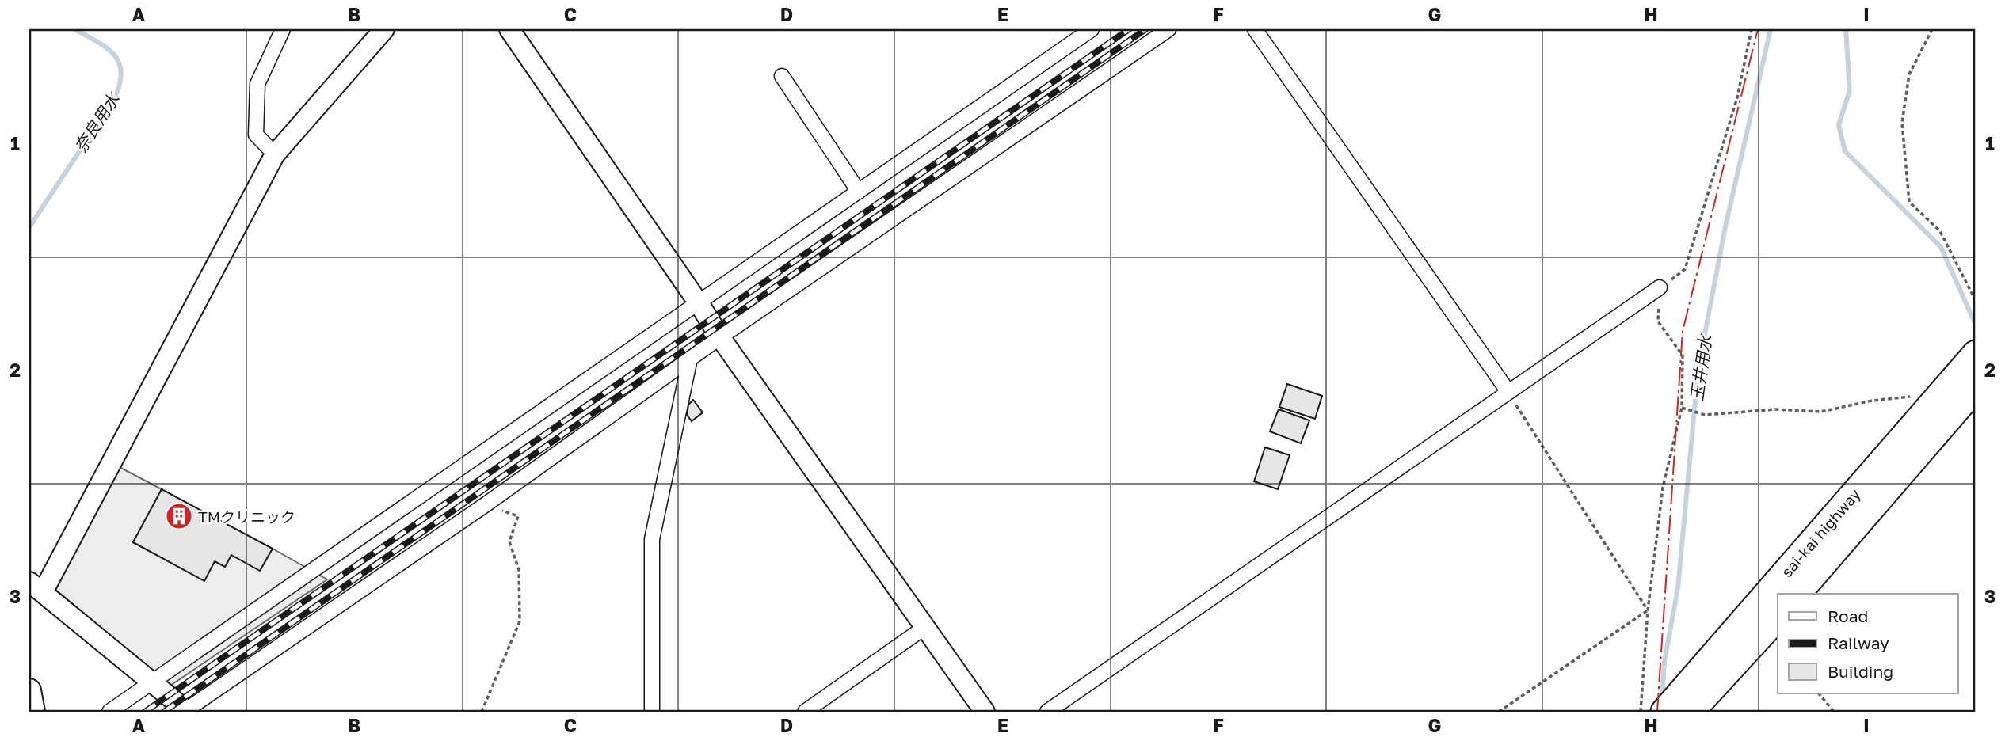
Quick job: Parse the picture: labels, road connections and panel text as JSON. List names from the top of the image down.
{
  "streets": {
    "highway": ["sai-kai highway"]
  },
  "water": ["奈良用水", "玉井用水"],
  "places": {
    "building": ["TMクリニック"]
  },
  "legend": ["Road", "Railway", "Building"],
  "grid": {
    "columns": [
      "A",
      "B",
      "C",
      "D",
      "E",
      "F",
      "G",
      "H",
      "I"
    ],
    "rows": ["1", "2", "3"]
  }
}
